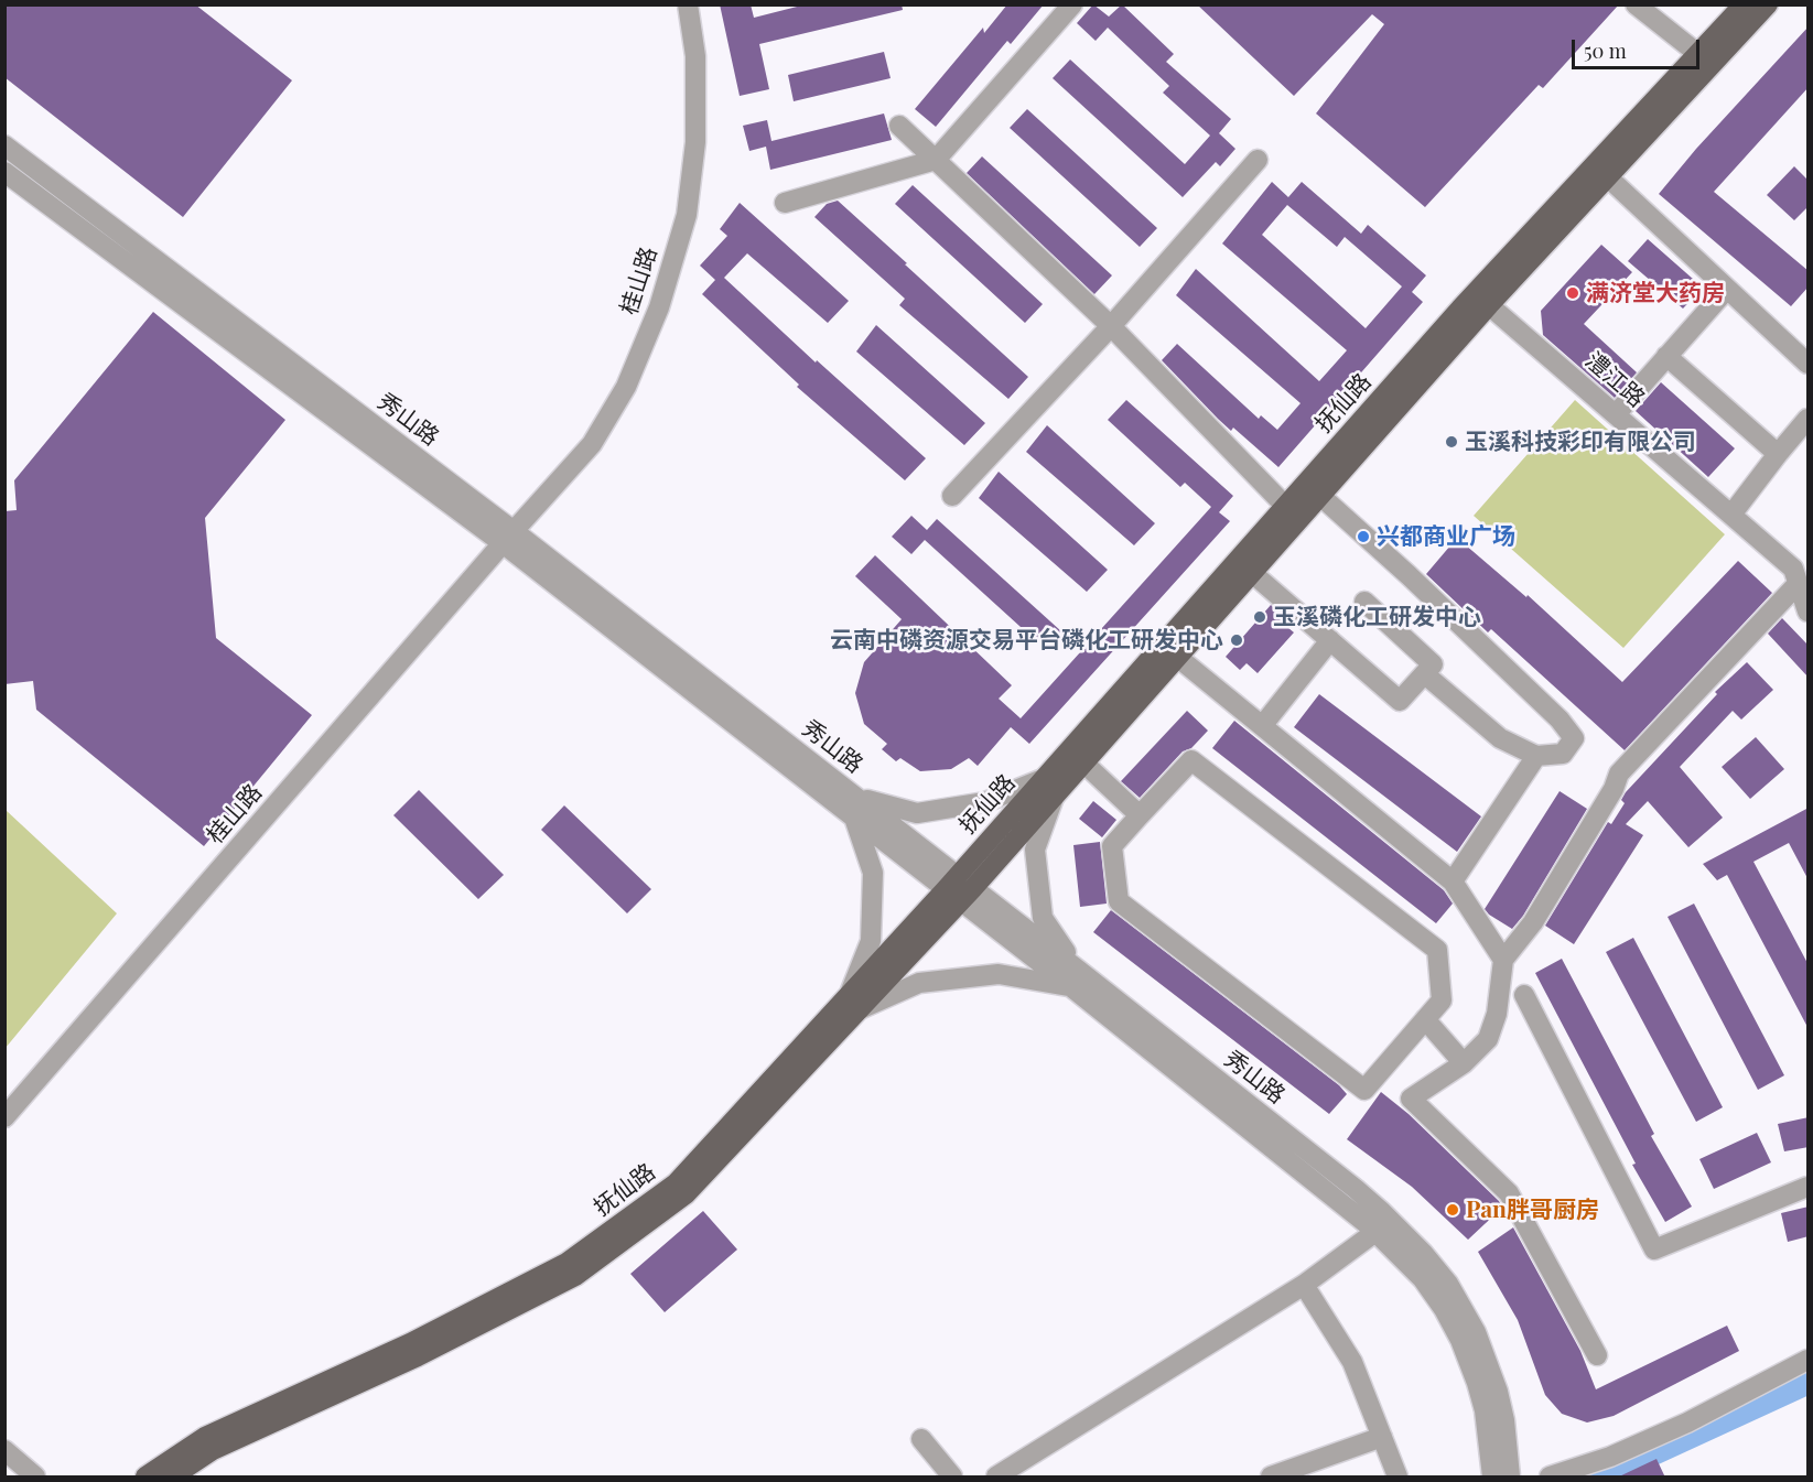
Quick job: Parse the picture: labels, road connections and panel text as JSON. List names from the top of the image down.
{
  "streets": {
    "main road": ["抚仙路"],
    "street": ["桂山路", "澧江路", "秀山路"]
  },
  "crossings": [
    ["桂山路", "秀山路"],
    ["澧江路", "抚仙路"],
    ["抚仙路", "秀山路"]
  ],
  "places": [
    "满济堂大药房",
    "玉溪科技彩印有限公司",
    "兴都商业广场",
    "玉溪磷化工研发中心",
    "云南中磷资源交易平台磷化工研发中心",
    "Pan胖哥厨房"
  ],
  "scale_bar": "50 m"
}
